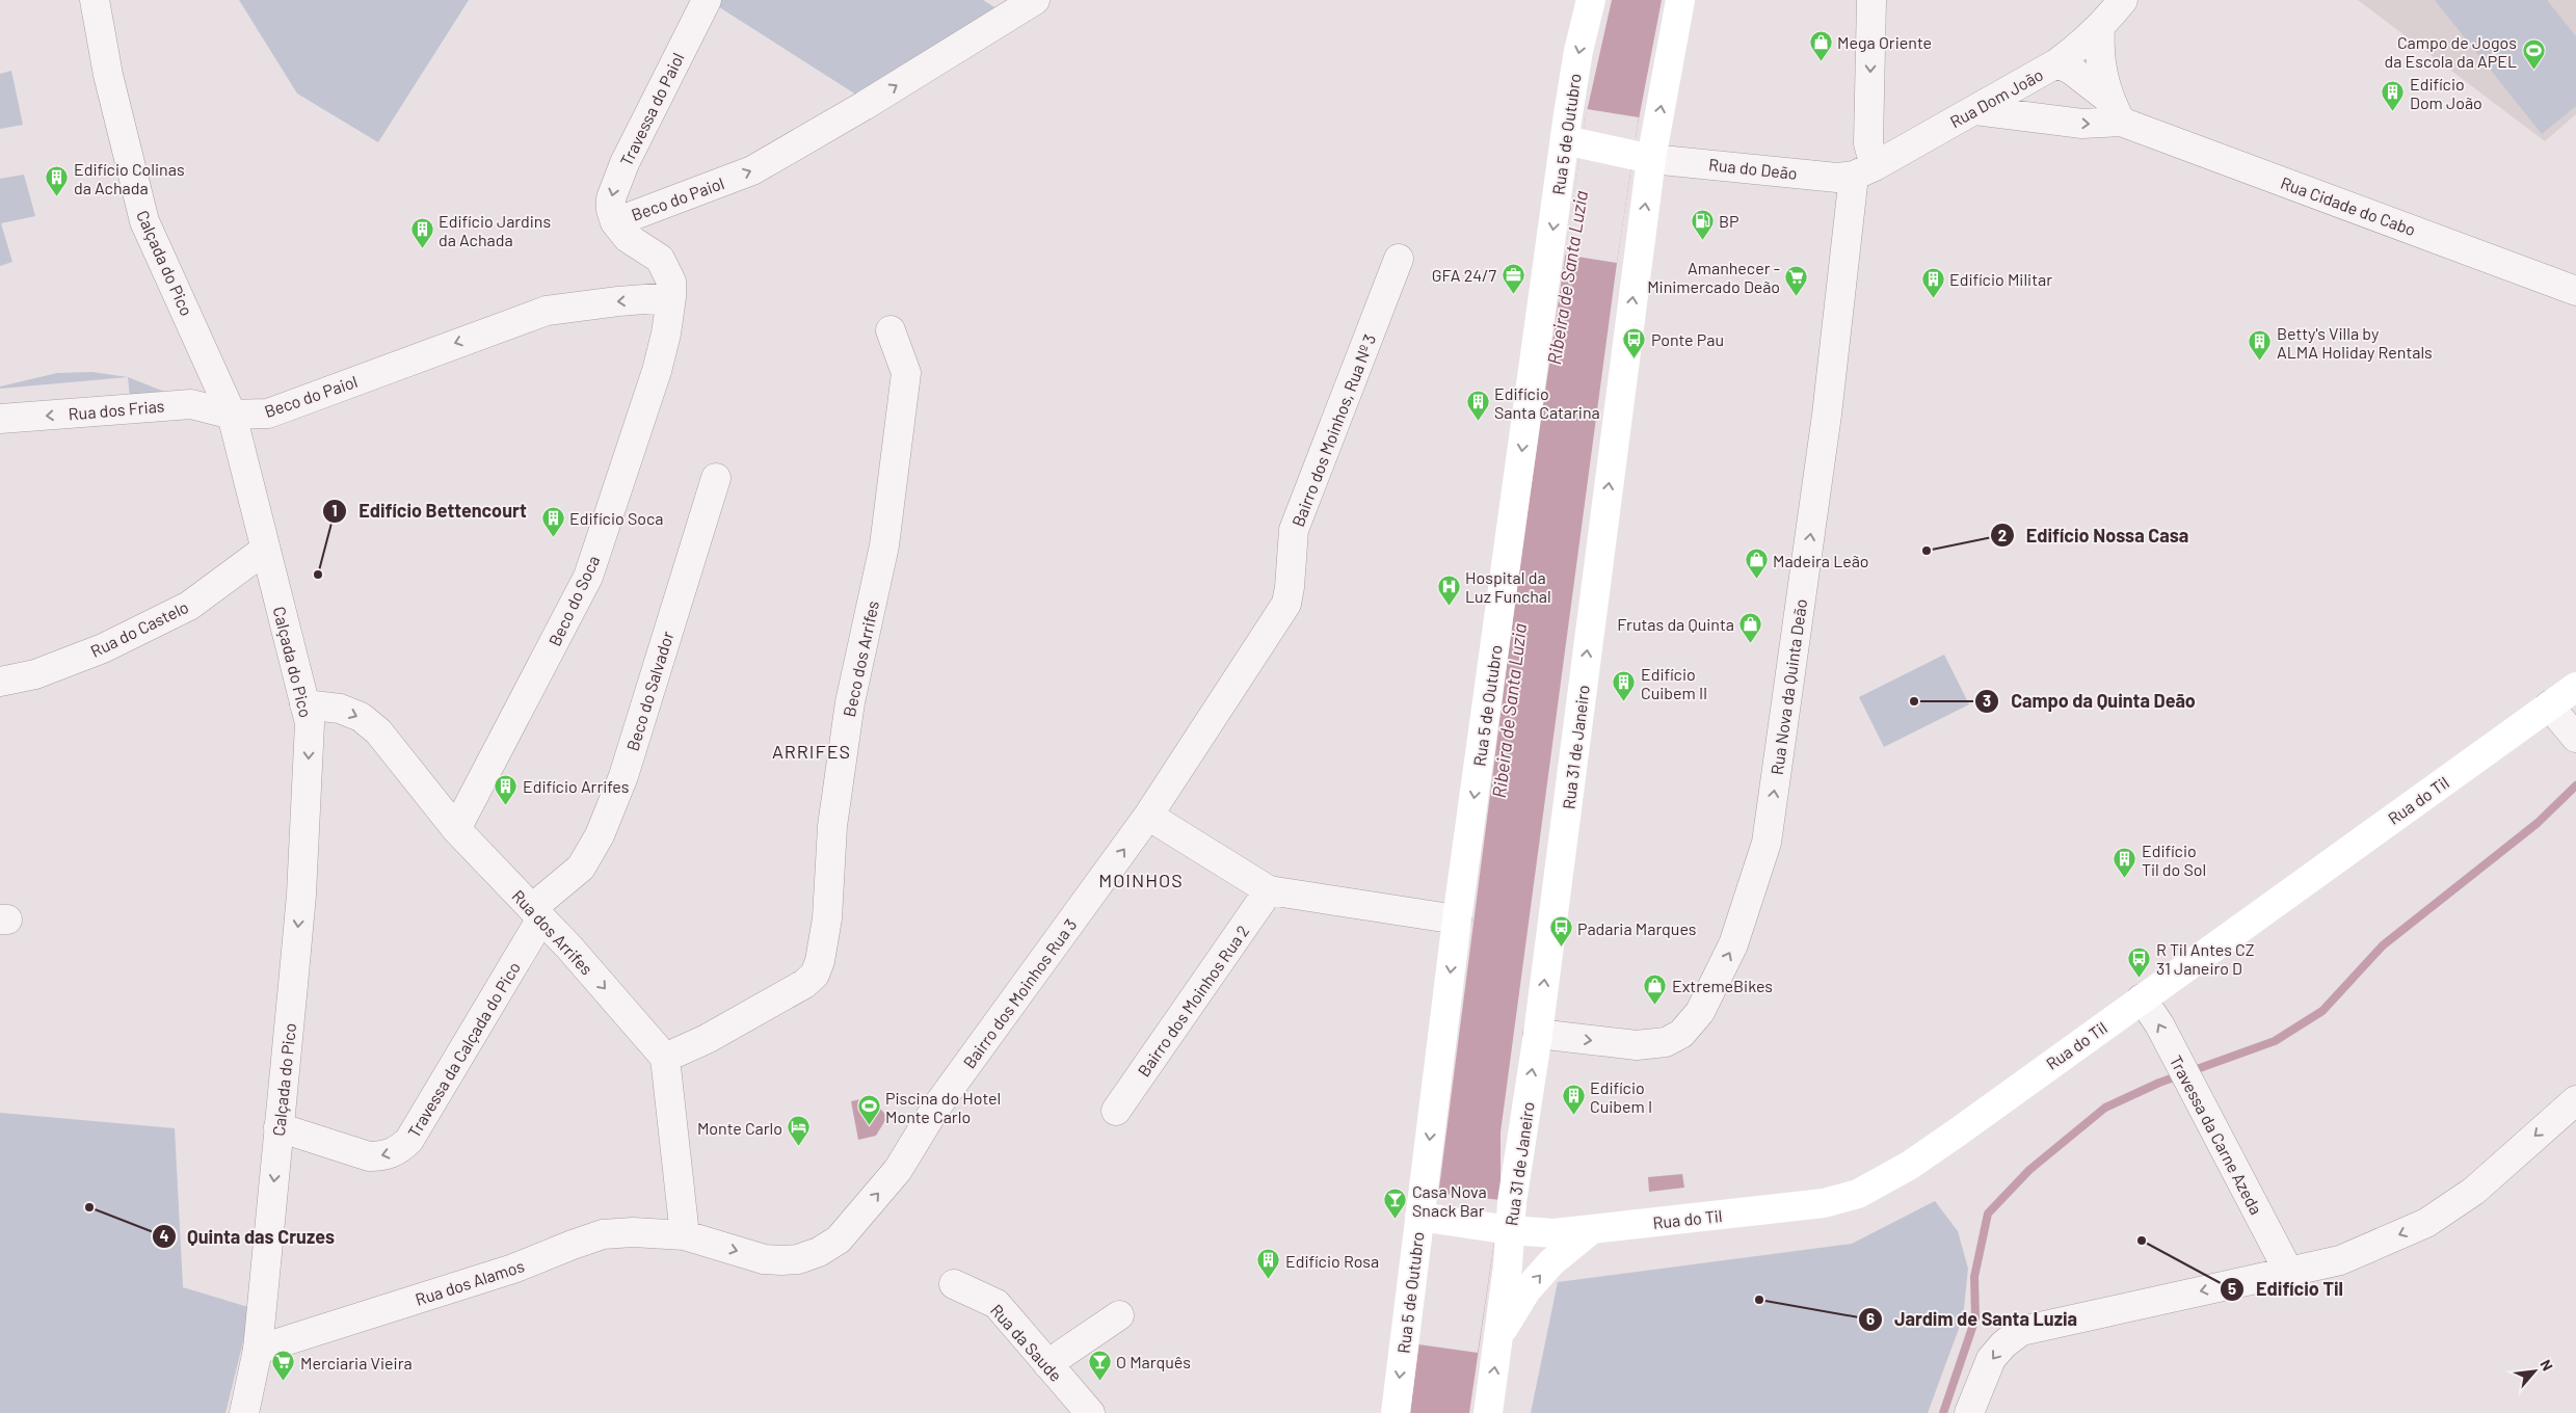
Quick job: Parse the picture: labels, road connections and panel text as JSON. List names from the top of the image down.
{
  "streets": {
    "main road": ["Rua 5 de Outubro", "Rua 31 de Janeiro", "Rua do Til"],
    "street": [
      "Rua Dom João",
      "Travessa do Paiol",
      "Rua do Deão",
      "Beco do Paiol",
      "Rua Cidade do Cabo",
      "Calçada do Pico",
      "Rua dos Frias",
      "Bairro dos Moinhos, Rua Nº 3",
      "Beco do Soca",
      "Rua do Castelo",
      "Beco dos Arrifes",
      "Rua Nova da Quinta Deão",
      "Beco do Salvador",
      "Rua dos Arrifes",
      "Bairro dos Moinhos Rua 3",
      "Bairro dos Moinhos Rua 2",
      "Travessa da Calçada do Pico",
      "Travessa da Carne Azeda",
      "Rua dos Alamos",
      "Rua da Saude"
    ]
  },
  "crossings": [
    ["Rua Dom João", "Rua do Deão"],
    ["Rua Dom João", "Rua Cidade do Cabo"],
    ["Rua Dom João", "Rua Nova da Quinta Deão"],
    ["Travessa do Paiol", "Beco do Paiol"],
    ["Rua 5 de Outubro", "Rua do Til"],
    ["Rua do Deão", "Rua Nova da Quinta Deão"],
    ["Rua do Deão", "Rua 31 de Janeiro"],
    ["Beco do Paiol", "Calçada do Pico"],
    ["Beco do Paiol", "Rua dos Frias"],
    ["Beco do Paiol", "Beco do Soca"],
    ["Calçada do Pico", "Rua dos Frias"],
    ["Calçada do Pico", "Rua do Castelo"],
    ["Calçada do Pico", "Rua dos Arrifes"],
    ["Calçada do Pico", "Travessa da Calçada do Pico"],
    ["Calçada do Pico", "Rua dos Alamos"],
    ["Bairro dos Moinhos, Rua Nº 3", "Bairro dos Moinhos Rua 3"],
    ["Beco do Soca", "Rua dos Arrifes"],
    ["Beco dos Arrifes", "Rua dos Arrifes"],
    ["Rua Nova da Quinta Deão", "Rua 31 de Janeiro"],
    ["Beco do Salvador", "Rua dos Arrifes"],
    ["Beco do Salvador", "Travessa da Calçada do Pico"],
    ["Rua 31 de Janeiro", "Rua do Til"],
    ["Rua do Til", "Travessa da Carne Azeda"],
    ["Rua dos Arrifes", "Travessa da Calçada do Pico"],
    ["Bairro dos Moinhos Rua 3", "Rua dos Alamos"]
  ],
  "one_way": [
    "Travessa do Paiol",
    "Rua 5 de Outubro",
    "Calçada do Pico",
    "Rua dos Frias",
    "Rua Nova da Quinta Deão",
    "Rua 31 de Janeiro",
    "Rua dos Arrifes",
    "Bairro dos Moinhos Rua 3",
    "Travessa da Calçada do Pico",
    "Travessa da Carne Azeda"
  ],
  "districts": ["ARRIFES", "MOINHOS"],
  "water": ["Ribeira de Santa Luzia"],
  "places": {
    "shop": [
      "Mega Oriente",
      "Madeira Leão",
      "Frutas da Quinta",
      "ExtremeBikes"
    ],
    "sports": ["Campo de Jogos da Escola da APEL", "Piscina do Hotel Monte Carlo"],
    "building": [
      "Edifício Dom João",
      "Edifício Colinas da Achada",
      "Edifício Jardins da Achada",
      "Edifício Militar",
      "Betty's Villa by ALMA Holiday Rentals",
      "Edifício Santa Catarina",
      "Edifício Soca",
      "Edifício Cuibem II",
      "Edifício Arrifes",
      "Edifício Til do Sol",
      "Edifício Cuibem I",
      "Edifício Rosa"
    ],
    "fuel station": ["BP"],
    "office": ["GFA 24/7"],
    "supermarket": ["Amanhecer - Minimercado Deão", "Merciaria Vieira"],
    "bus stop": ["Ponte Pau", "Padaria Marques", "R Til Antes CZ 31 Janeiro D"],
    "other": [
      "Edifício Nossa Casa",
      "Edifício Bettencourt",
      "Campo da Quinta Deão",
      "Quinta das Cruzes",
      "Edifício Til",
      "Jardim de Santa Luzia"
    ],
    "hospital": ["Hospital da Luz Funchal"],
    "hotel": ["Monte Carlo"],
    "bar": ["Casa Nova Snack Bar", "O Marquês"]
  },
  "north": "top right"
}
